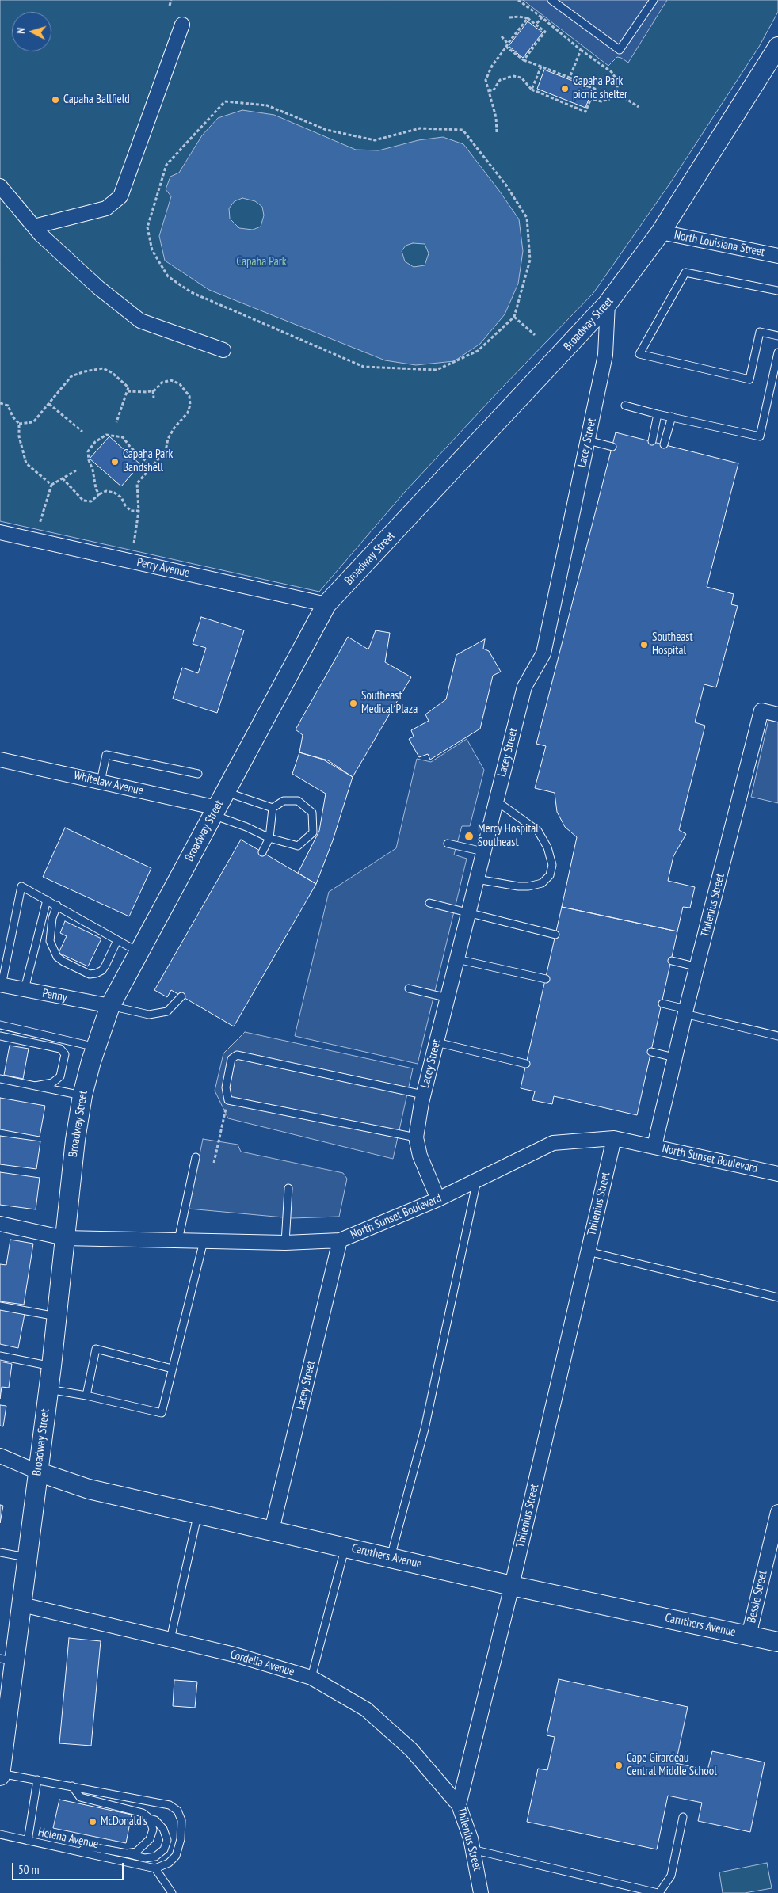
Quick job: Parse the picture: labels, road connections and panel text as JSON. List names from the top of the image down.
{
  "streets": {
    "main road": ["Broadway Street", "Caruthers Avenue"],
    "street": [
      "North Louisiana Street",
      "Lacey Street",
      "Perry Avenue",
      "Whitelaw Avenue",
      "Thilenius Street",
      "Penny",
      "North Sunset Boulevard",
      "Bessie Street",
      "Cordelia Avenue"
    ],
    "lane": ["Helena Avenue"]
  },
  "crossings": [
    ["North Louisiana Street", "Broadway Street"],
    ["Broadway Street", "Lacey Street"],
    ["Broadway Street", "Perry Avenue"],
    ["Broadway Street", "Whitelaw Avenue"],
    ["Broadway Street", "Penny"],
    ["Broadway Street", "North Sunset Boulevard"],
    ["Broadway Street", "Caruthers Avenue"],
    ["Broadway Street", "Cordelia Avenue"],
    ["Lacey Street", "North Sunset Boulevard"],
    ["Lacey Street", "Caruthers Avenue"],
    ["Thilenius Street", "North Sunset Boulevard"],
    ["Thilenius Street", "Caruthers Avenue"],
    ["Thilenius Street", "Cordelia Avenue"],
    ["Caruthers Avenue", "Bessie Street"]
  ],
  "parks": ["Capaha Park"],
  "places": [
    "Capaha Park picnic shelter",
    "Capaha Ballfield",
    "Capaha Park Bandshell",
    "Southeast Hospital",
    "Southeast Medical Plaza",
    "Mercy Hospital Southeast",
    "Cape Girardeau Central Middle School",
    "McDonald's"
  ],
  "scale_bar": "50 m",
  "north": "left"
}
